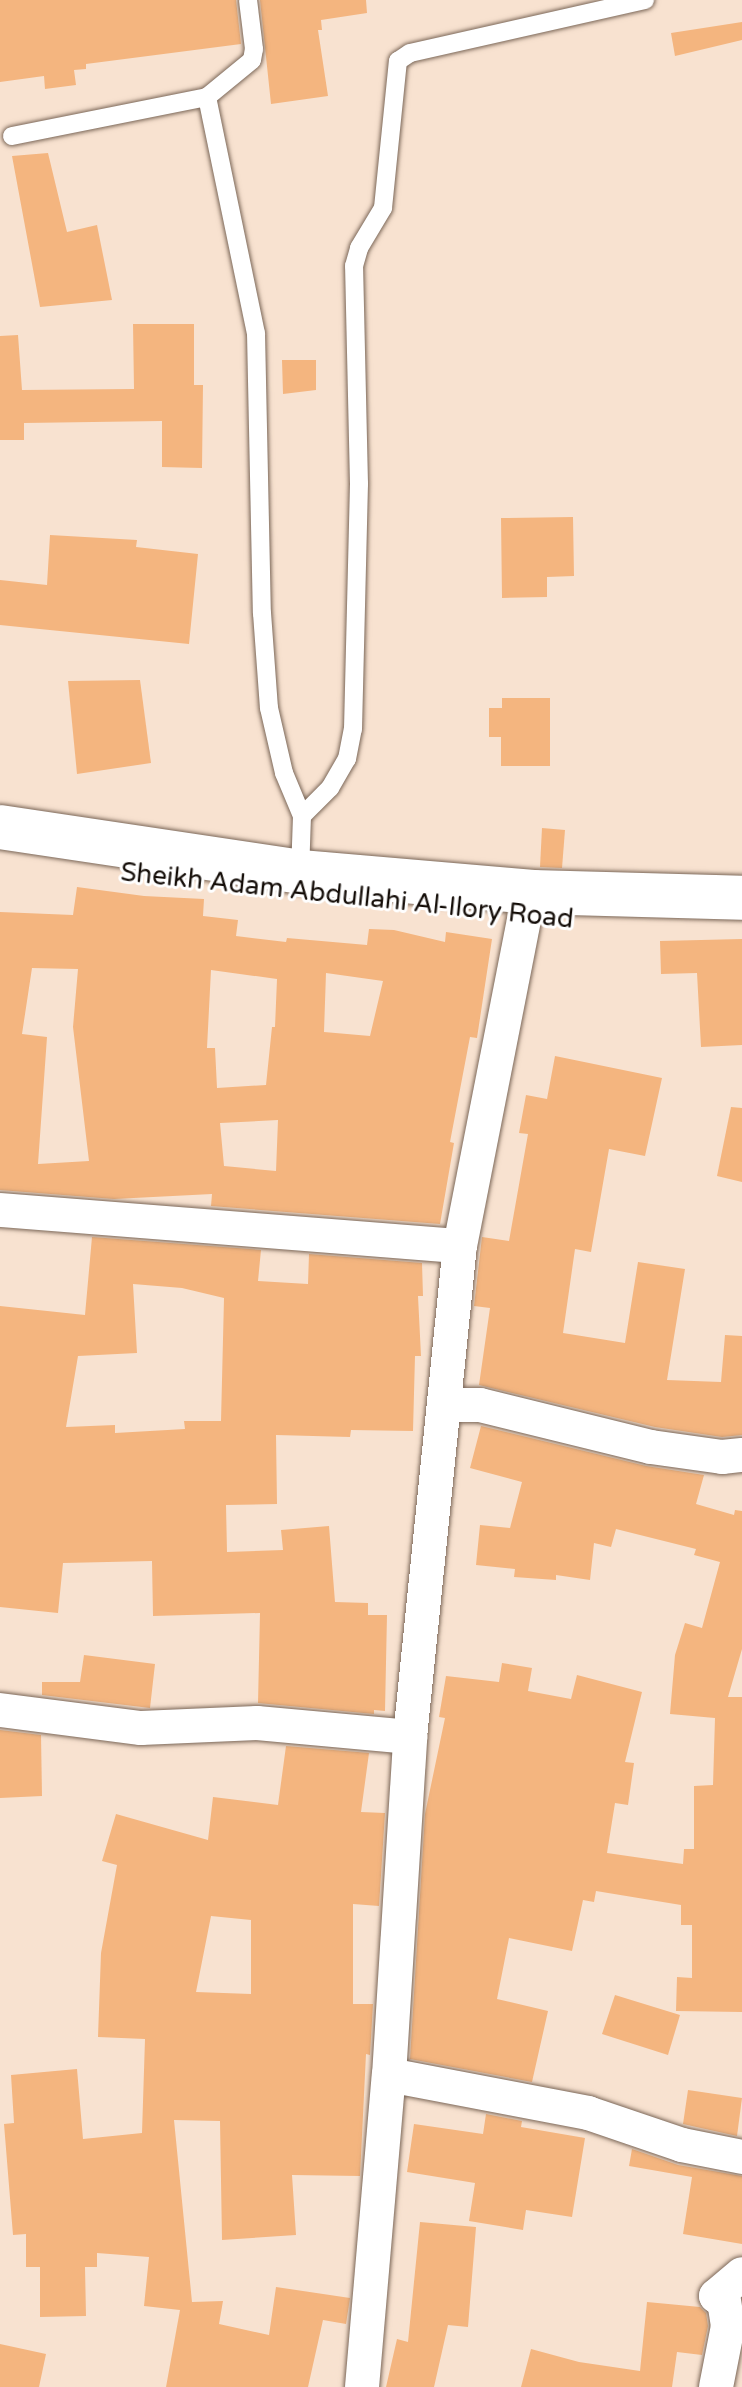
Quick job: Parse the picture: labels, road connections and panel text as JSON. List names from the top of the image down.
{
  "streets": {
    "street": ["Sheikh Adam Abdullahi Al-Ilory Road"]
  }
}
